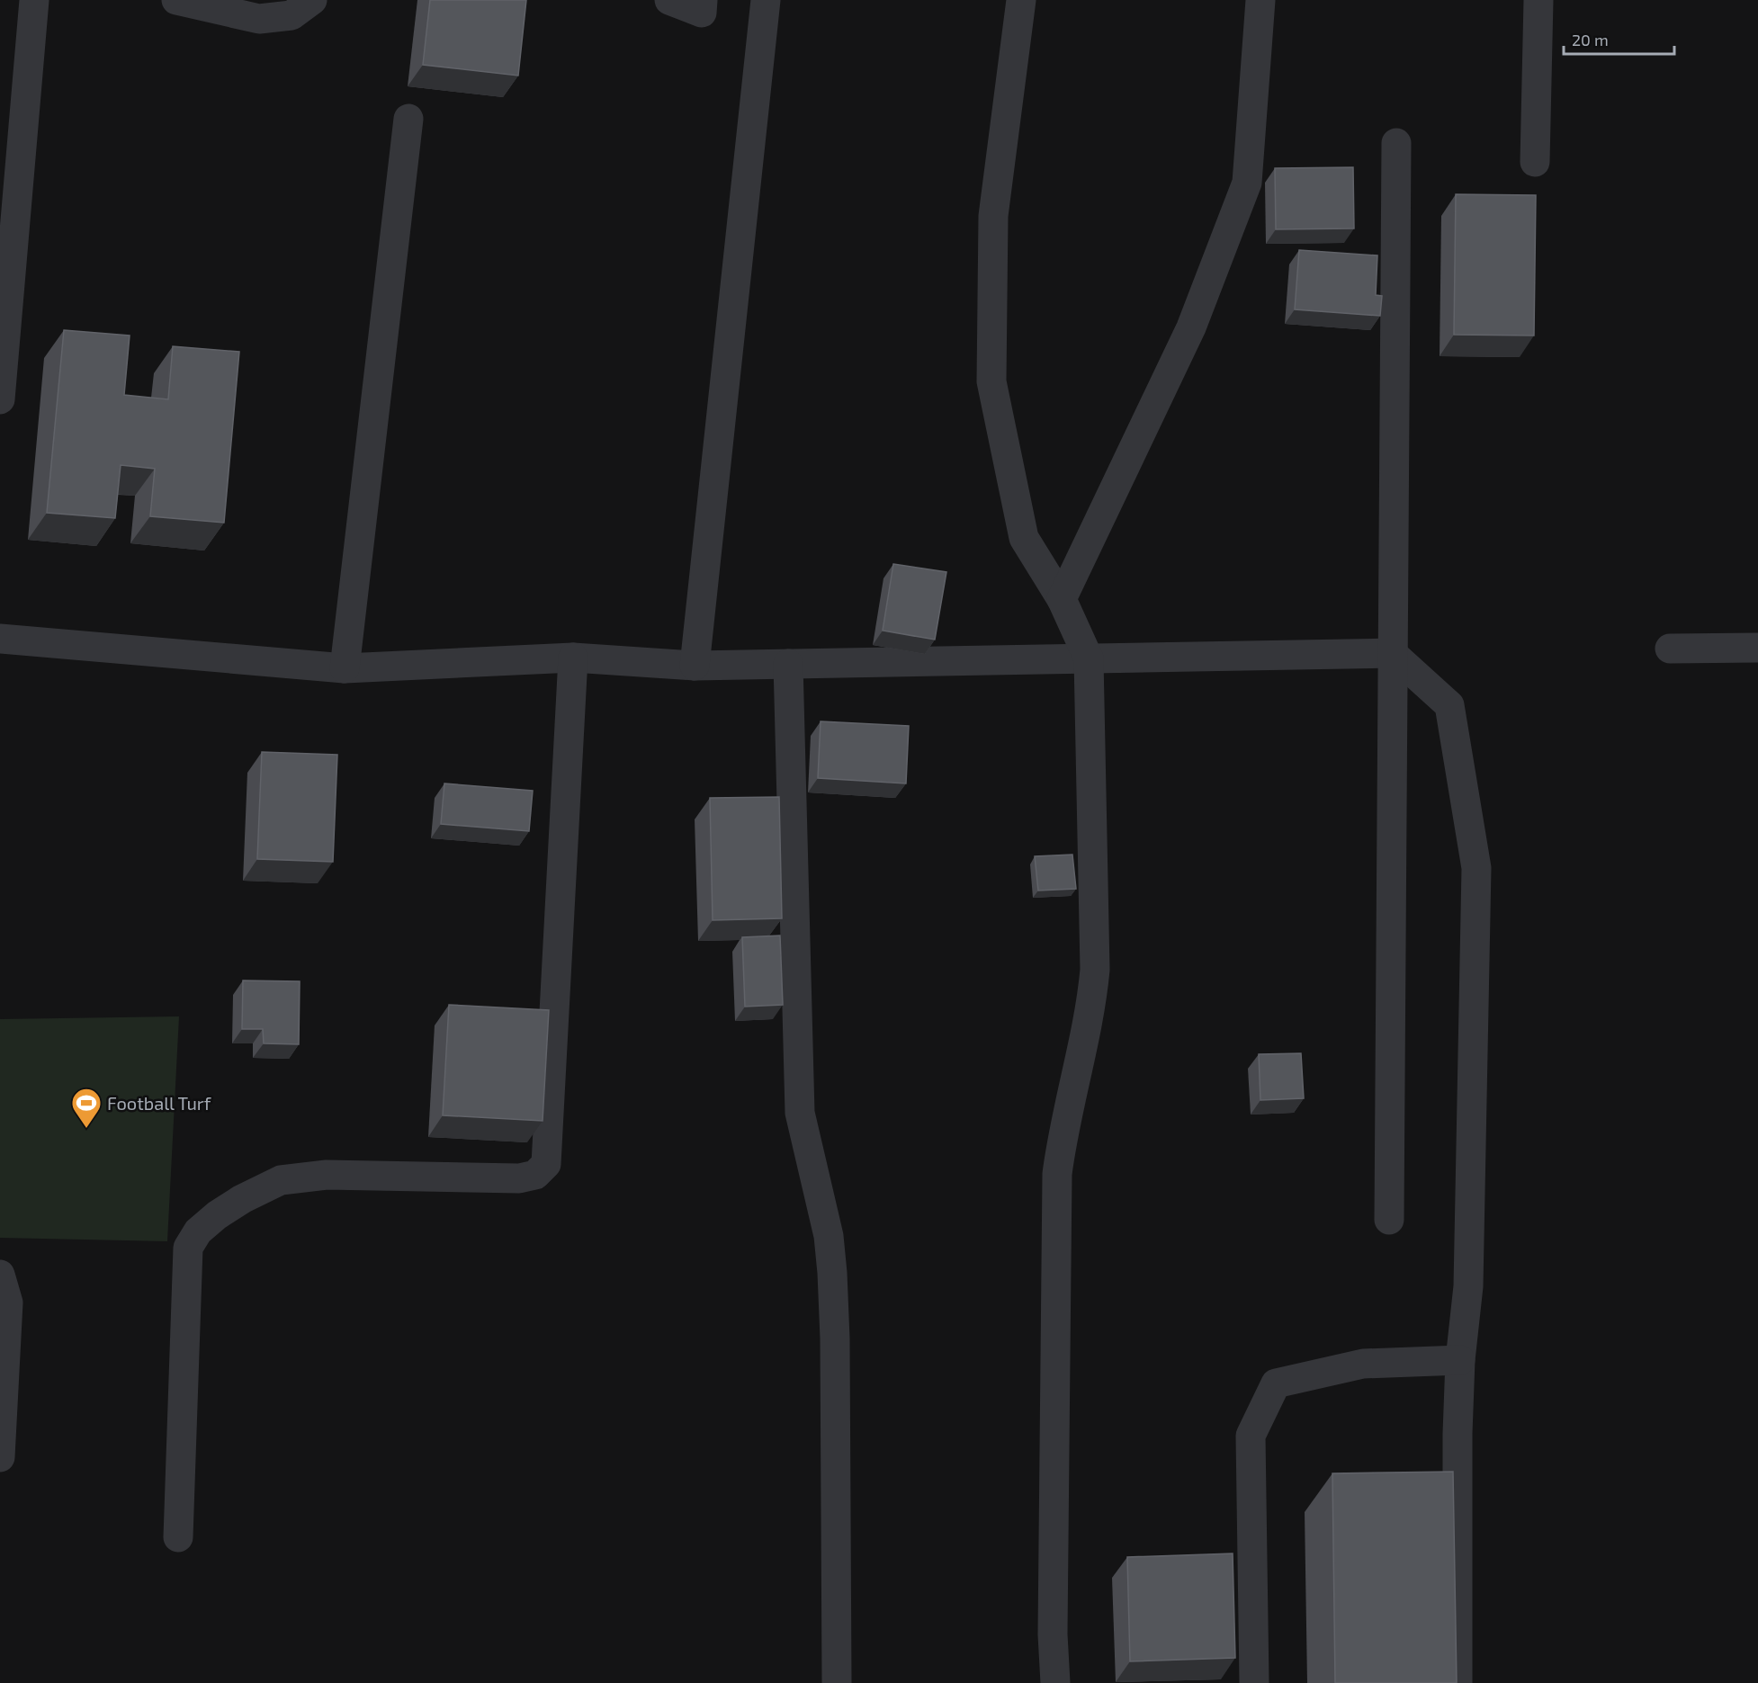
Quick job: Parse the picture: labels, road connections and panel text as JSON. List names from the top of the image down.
{
  "places": {
    "sports": ["Football Turf"]
  },
  "scale_bar": "20 m"
}
